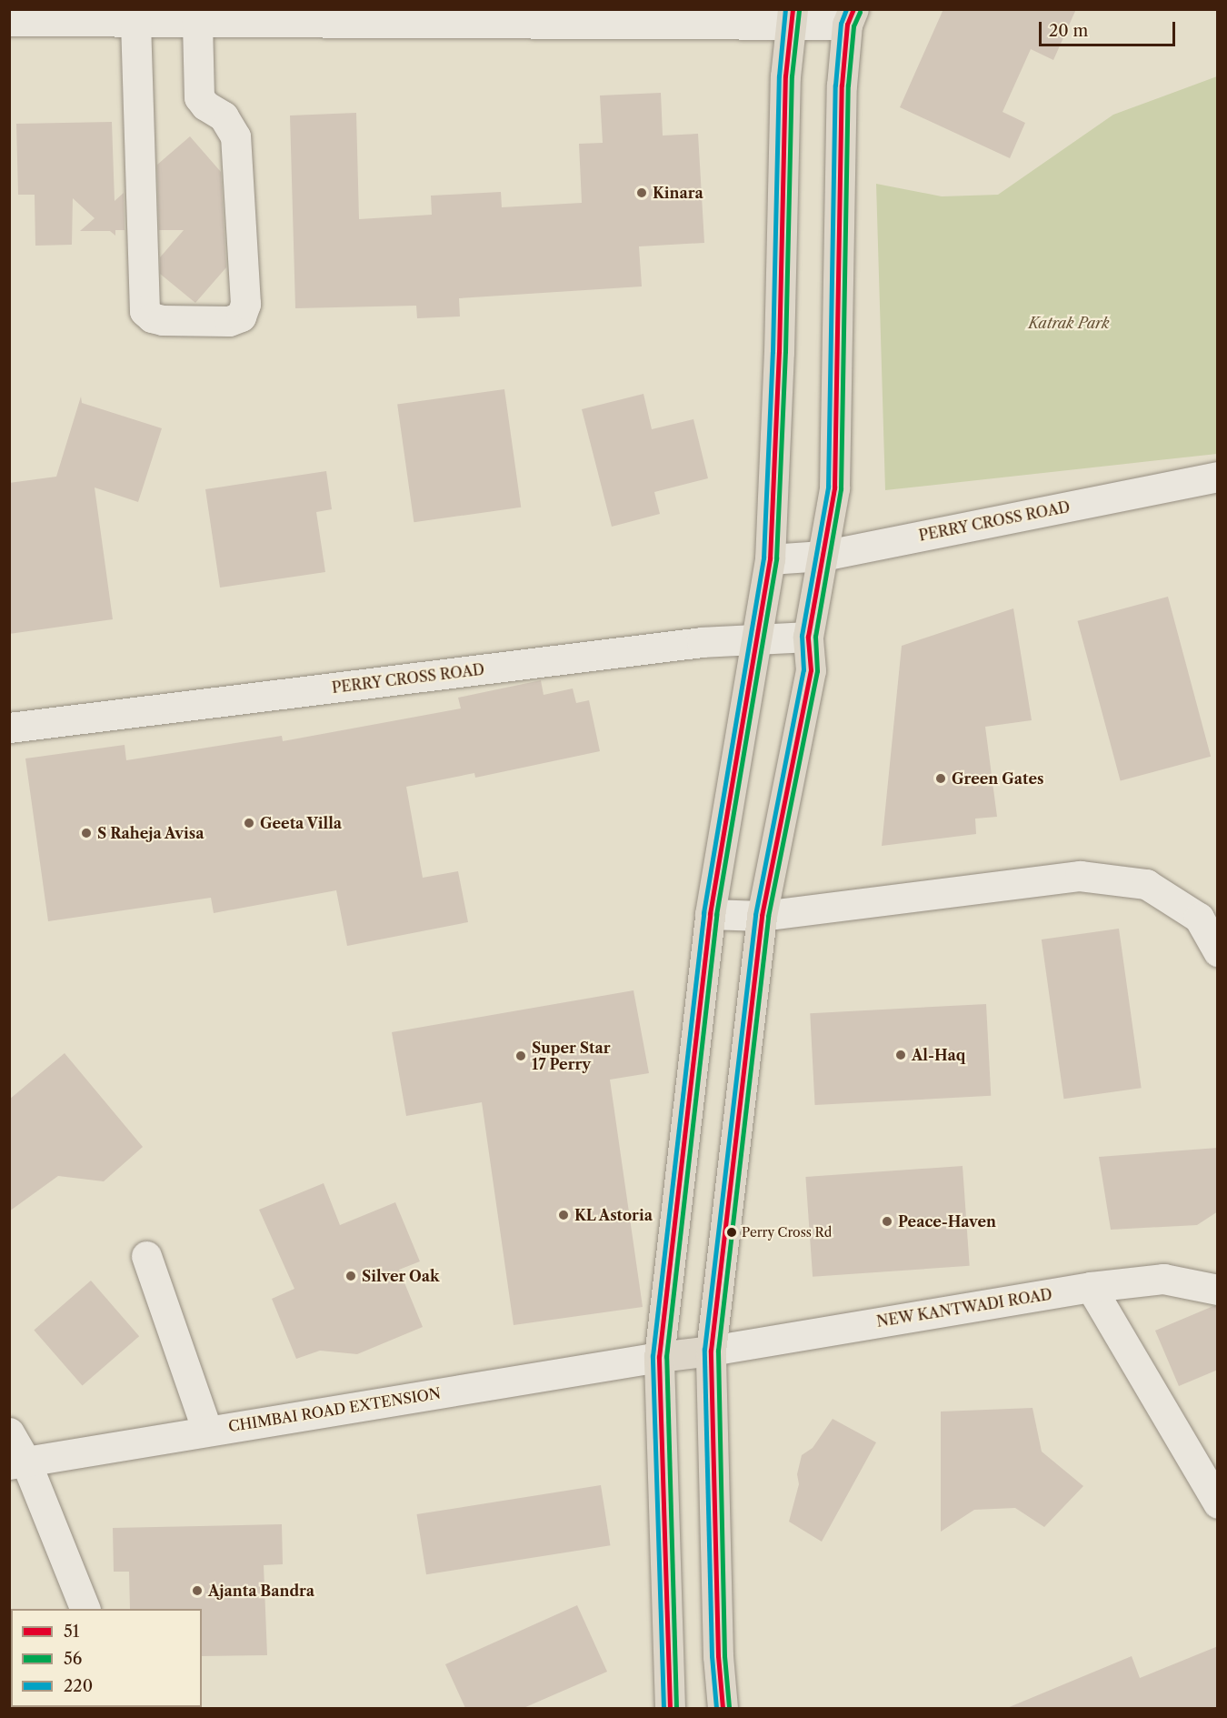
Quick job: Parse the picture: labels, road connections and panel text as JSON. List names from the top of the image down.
{
  "streets": {
    "street": ["PERRY CROSS ROAD", "NEW KANTWADI ROAD", "CHIMBAI ROAD EXTENSION"]
  },
  "parks": ["Katrak Park"],
  "places": [
    "Kinara",
    "Green Gates",
    "Geeta Villa",
    "S Raheja Avisa",
    "Al-Haq",
    "Super Star 17 Perry",
    "KL Astoria",
    "Peace-Haven",
    "Perry Cross Rd",
    "Silver Oak",
    "Ajanta Bandra"
  ],
  "lines": ["transit line 51", "transit line 220", "transit line 56"],
  "legend": ["51", "56", "220"],
  "scale_bar": "20 m"
}
